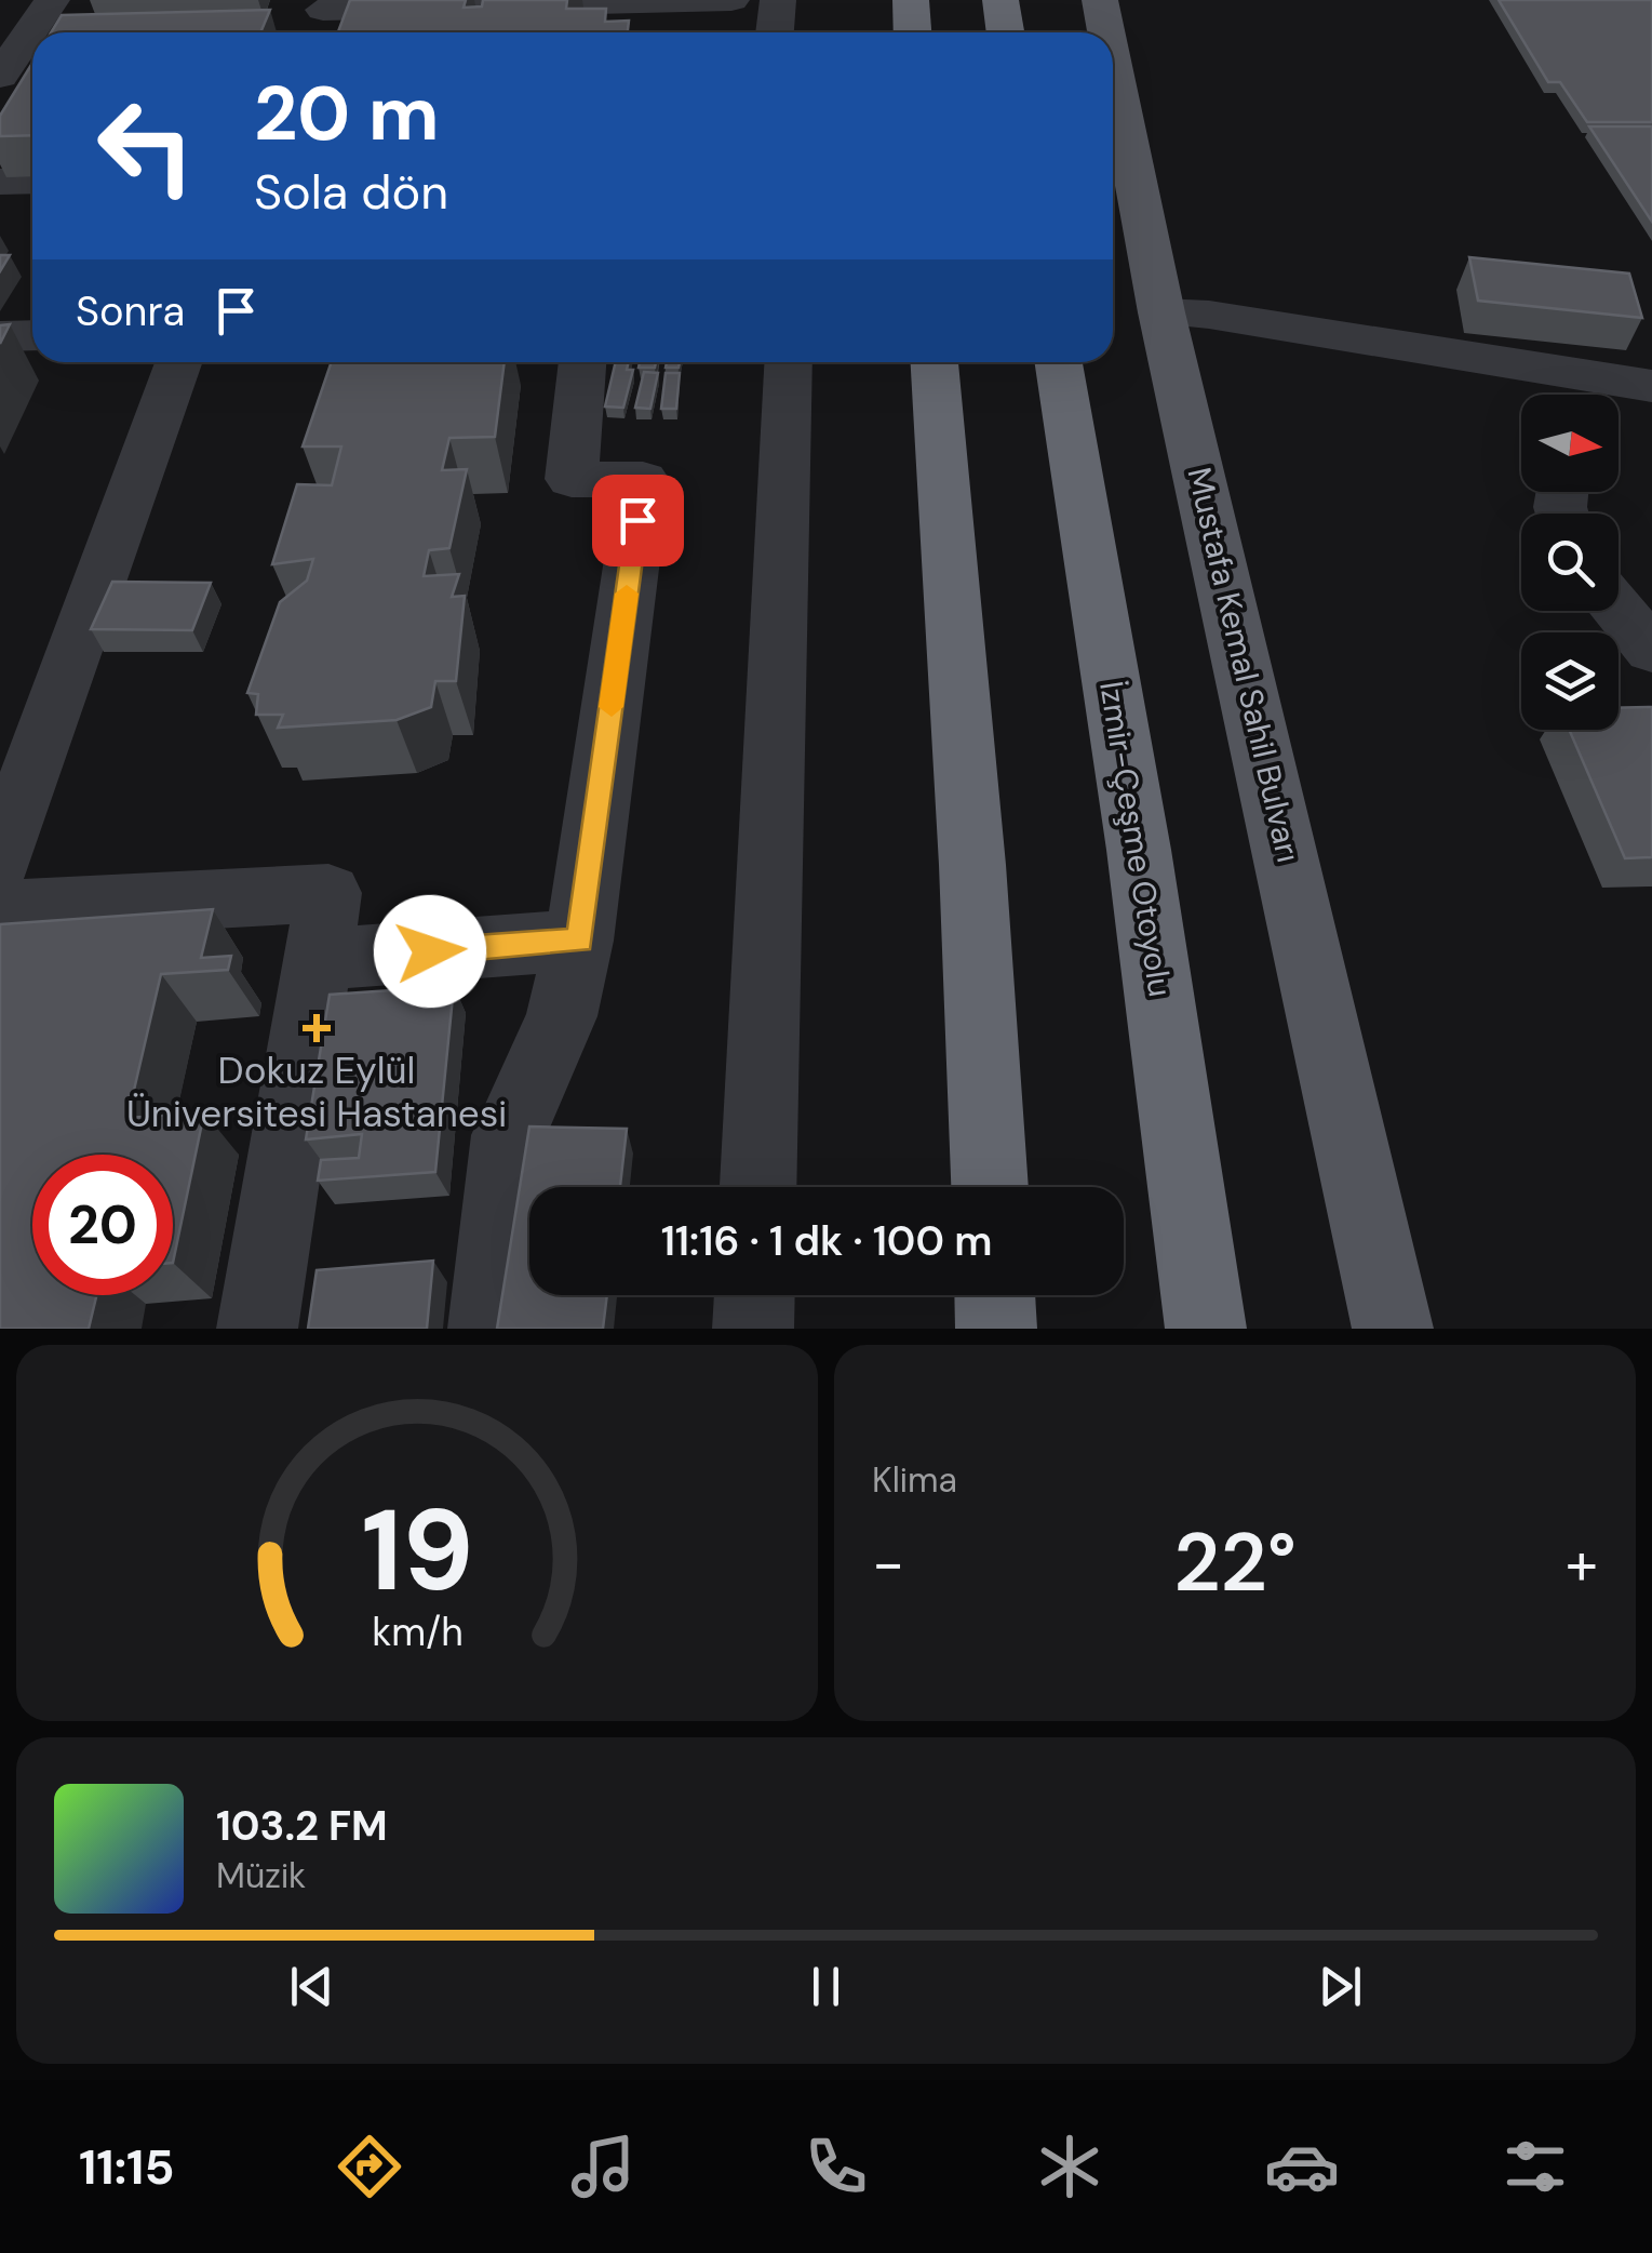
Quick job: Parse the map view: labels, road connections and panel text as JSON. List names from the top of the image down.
{
  "streets": {
    "highway": ["İzmir-Çeşme Otoyolu"],
    "main road": ["Mustafa Kemal Sahil Bulvarı"]
  },
  "places": {
    "health": ["Dokuz Eylül Üniversitesi Hastanesi"]
  },
  "north": "right",
  "page": {
    "turn": ["20 m", "Sola dön"],
    "then": "Sonra",
    "limit": "20",
    "trip": "11:16 · 1 dk · 100 m",
    "tile": "Klima",
    "heat": ["−", "22°", "+"],
    "song": ["103.2 FM", "Müzik"],
    "tabs": "11:15",
    "gauge": ["19", "km/h"]
  }
}
